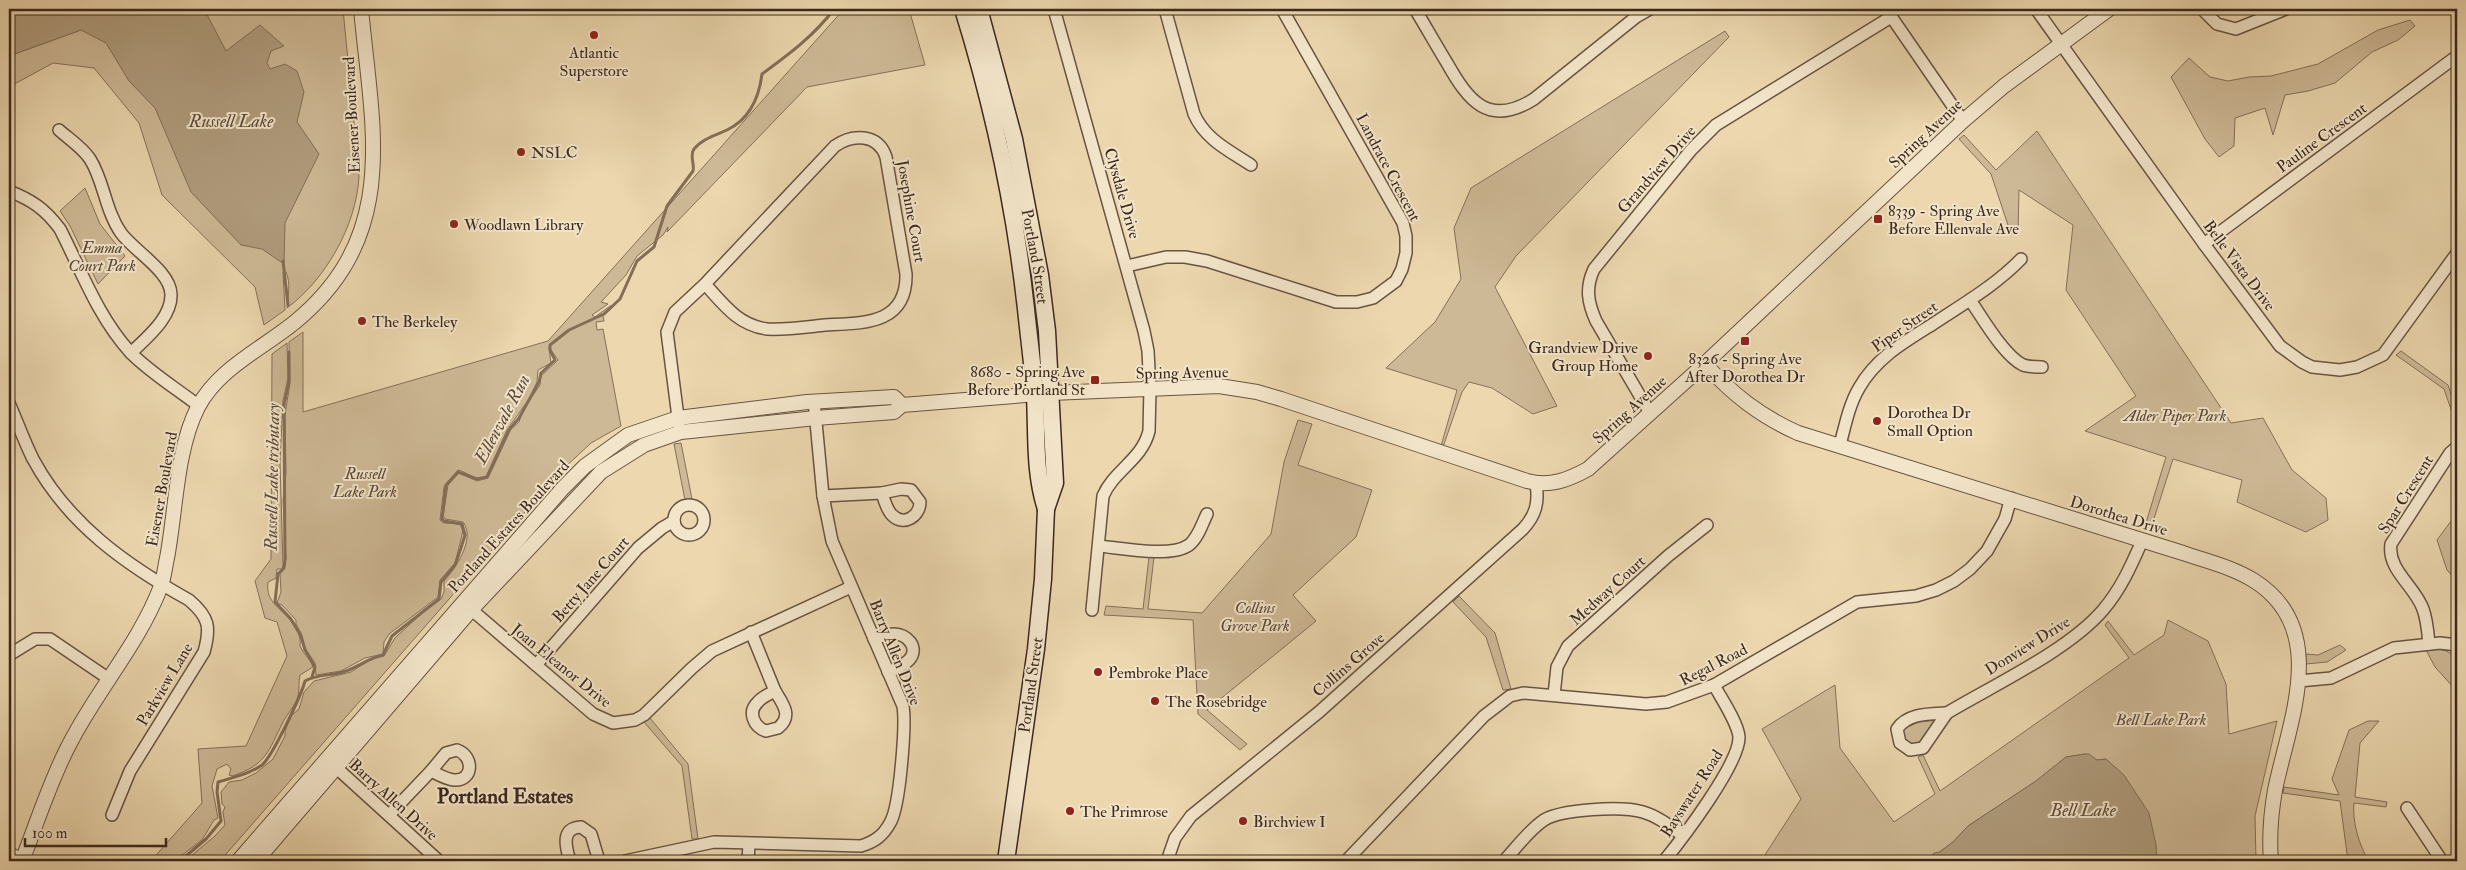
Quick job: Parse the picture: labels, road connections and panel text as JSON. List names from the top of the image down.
{
  "streets": {
    "main road": ["Portland Street"],
    "street": [
      "Eisener Boulevard",
      "Spring Avenue",
      "Pauline Crescent",
      "Landrace Crescent",
      "Grandview Drive",
      "Clysdale Drive",
      "Josephine Court",
      "Belle Vista Drive",
      "Piper Street",
      "Spar Crescent",
      "Dorothea Drive",
      "Portland Estates Boulevard",
      "Betty Jane Court",
      "Medway Court",
      "Donview Drive",
      "Barry Allen Drive",
      "Collins Grove",
      "Regal Road",
      "Joan Eleanor Drive",
      "Parkview Lane",
      "Bayswater Road"
    ]
  },
  "crossings": [
    ["Eisener Boulevard", "Parkview Lane"],
    ["Spring Avenue", "Grandview Drive"],
    ["Spring Avenue", "Clysdale Drive"],
    ["Spring Avenue", "Portland Street"],
    ["Spring Avenue", "Belle Vista Drive"],
    ["Spring Avenue", "Dorothea Drive"],
    ["Spring Avenue", "Portland Estates Boulevard"],
    ["Spring Avenue", "Collins Grove"],
    ["Pauline Crescent", "Belle Vista Drive"],
    ["Landrace Crescent", "Clysdale Drive"],
    ["Josephine Court", "Portland Estates Boulevard"],
    ["Portland Street", "Portland Estates Boulevard"],
    ["Piper Street", "Dorothea Drive"],
    ["Dorothea Drive", "Donview Drive"],
    ["Dorothea Drive", "Regal Road"],
    ["Portland Estates Boulevard", "Barry Allen Drive"],
    ["Portland Estates Boulevard", "Joan Eleanor Drive"],
    ["Betty Jane Court", "Joan Eleanor Drive"],
    ["Medway Court", "Regal Road"],
    ["Barry Allen Drive", "Joan Eleanor Drive"],
    ["Regal Road", "Bayswater Road"]
  ],
  "districts": ["Portland Estates"],
  "water": [
    "Russell Lake",
    "Ellenvale Run",
    "Russell Lake tributary",
    "Bell Lake"
  ],
  "parks": [
    "Emma Court Park",
    "Alder Piper Park",
    "Russell Lake Park",
    "Collins Grove Park",
    "Bell Lake Park"
  ],
  "places": {
    "other": [
      "Atlantic Superstore",
      "NSLC",
      "Woodlawn Library",
      "The Berkeley",
      "Grandview Drive Group Home",
      "Dorothea Dr Small Option",
      "Pembroke Place",
      "The Rosebridge",
      "The Primrose",
      "Birchview I"
    ],
    "transit": ["8339 - Spring Ave Before Ellenvale Ave", "8326 - Spring Ave After Dorothea Dr", "8680 - Spring Ave Before Portland St"]
  },
  "scale_bar": "100 m"
}
